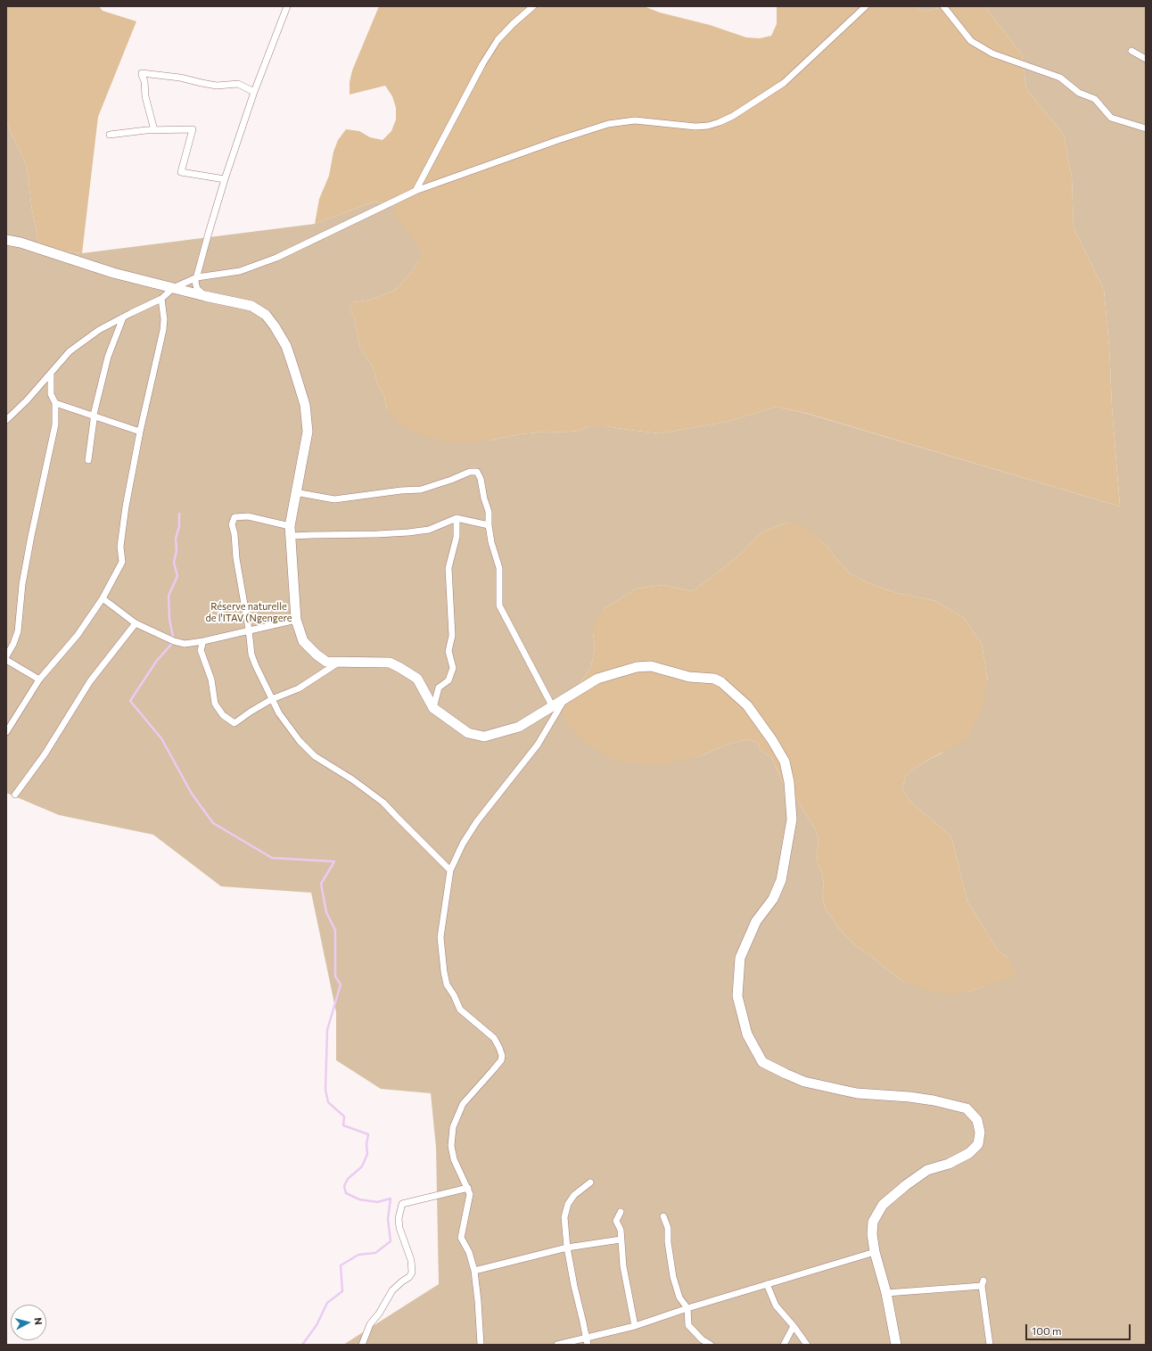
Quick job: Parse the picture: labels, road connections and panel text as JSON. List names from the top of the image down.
{
  "parks": ["Réserve naturelle de l'ITAV (Ngengere"],
  "scale_bar": "100 m",
  "north": "right"
}
